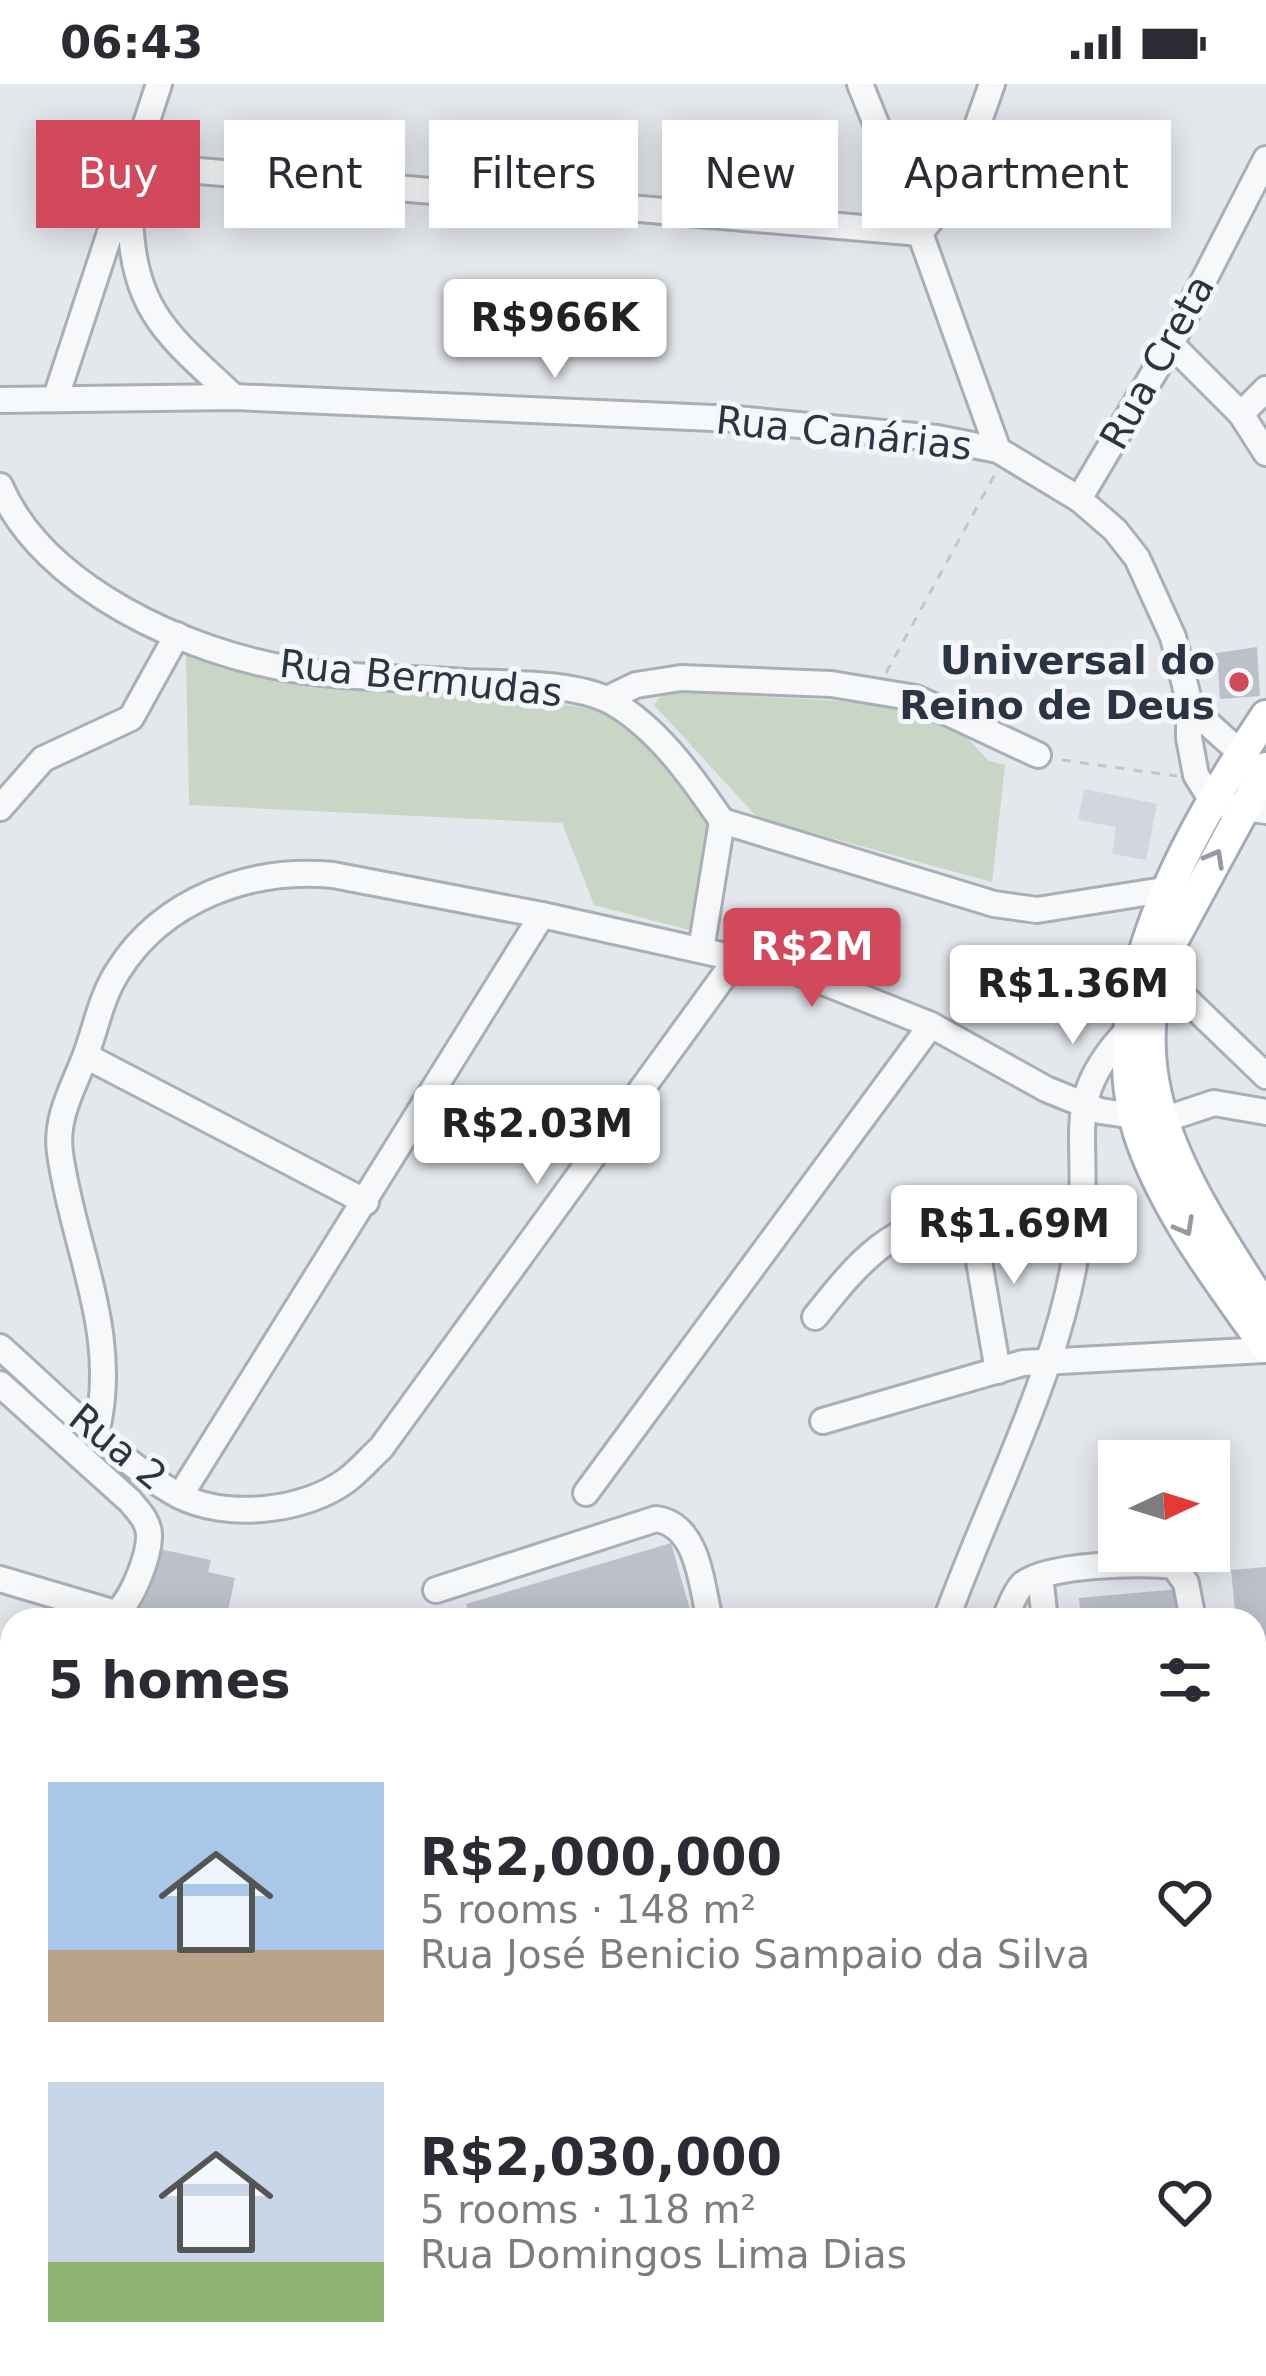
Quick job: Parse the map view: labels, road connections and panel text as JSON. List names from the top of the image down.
{
  "streets": {
    "street": [
      "Rua Creta",
      "Rua Canárias",
      "Rua Bermudas",
      "Rua 2"
    ]
  },
  "crossings": [
    ["Rua Creta", "Rua Canárias"]
  ],
  "places": ["Universal do Reino de Deus"],
  "north": "right",
  "page": {
    "status": "06:43",
    "chip": [
      "Buy",
      "Rent",
      "Filters",
      "New",
      "Apartment"
    ],
    "price": [
      "R$966K",
      "R$2M",
      "R$1.36M",
      "R$2.03M",
      "R$1.69M"
    ],
    "heading": "5 homes",
    "list": [
      {
        "name": "R$2,000,000",
        "note": "5 rooms · 148 m² · Rua José Benicio Sampaio da Silva"
      },
      {
        "name": "R$2,030,000",
        "note": "5 rooms · 118 m² · Rua Domingos Lima Dias"
      }
    ]
  }
}
